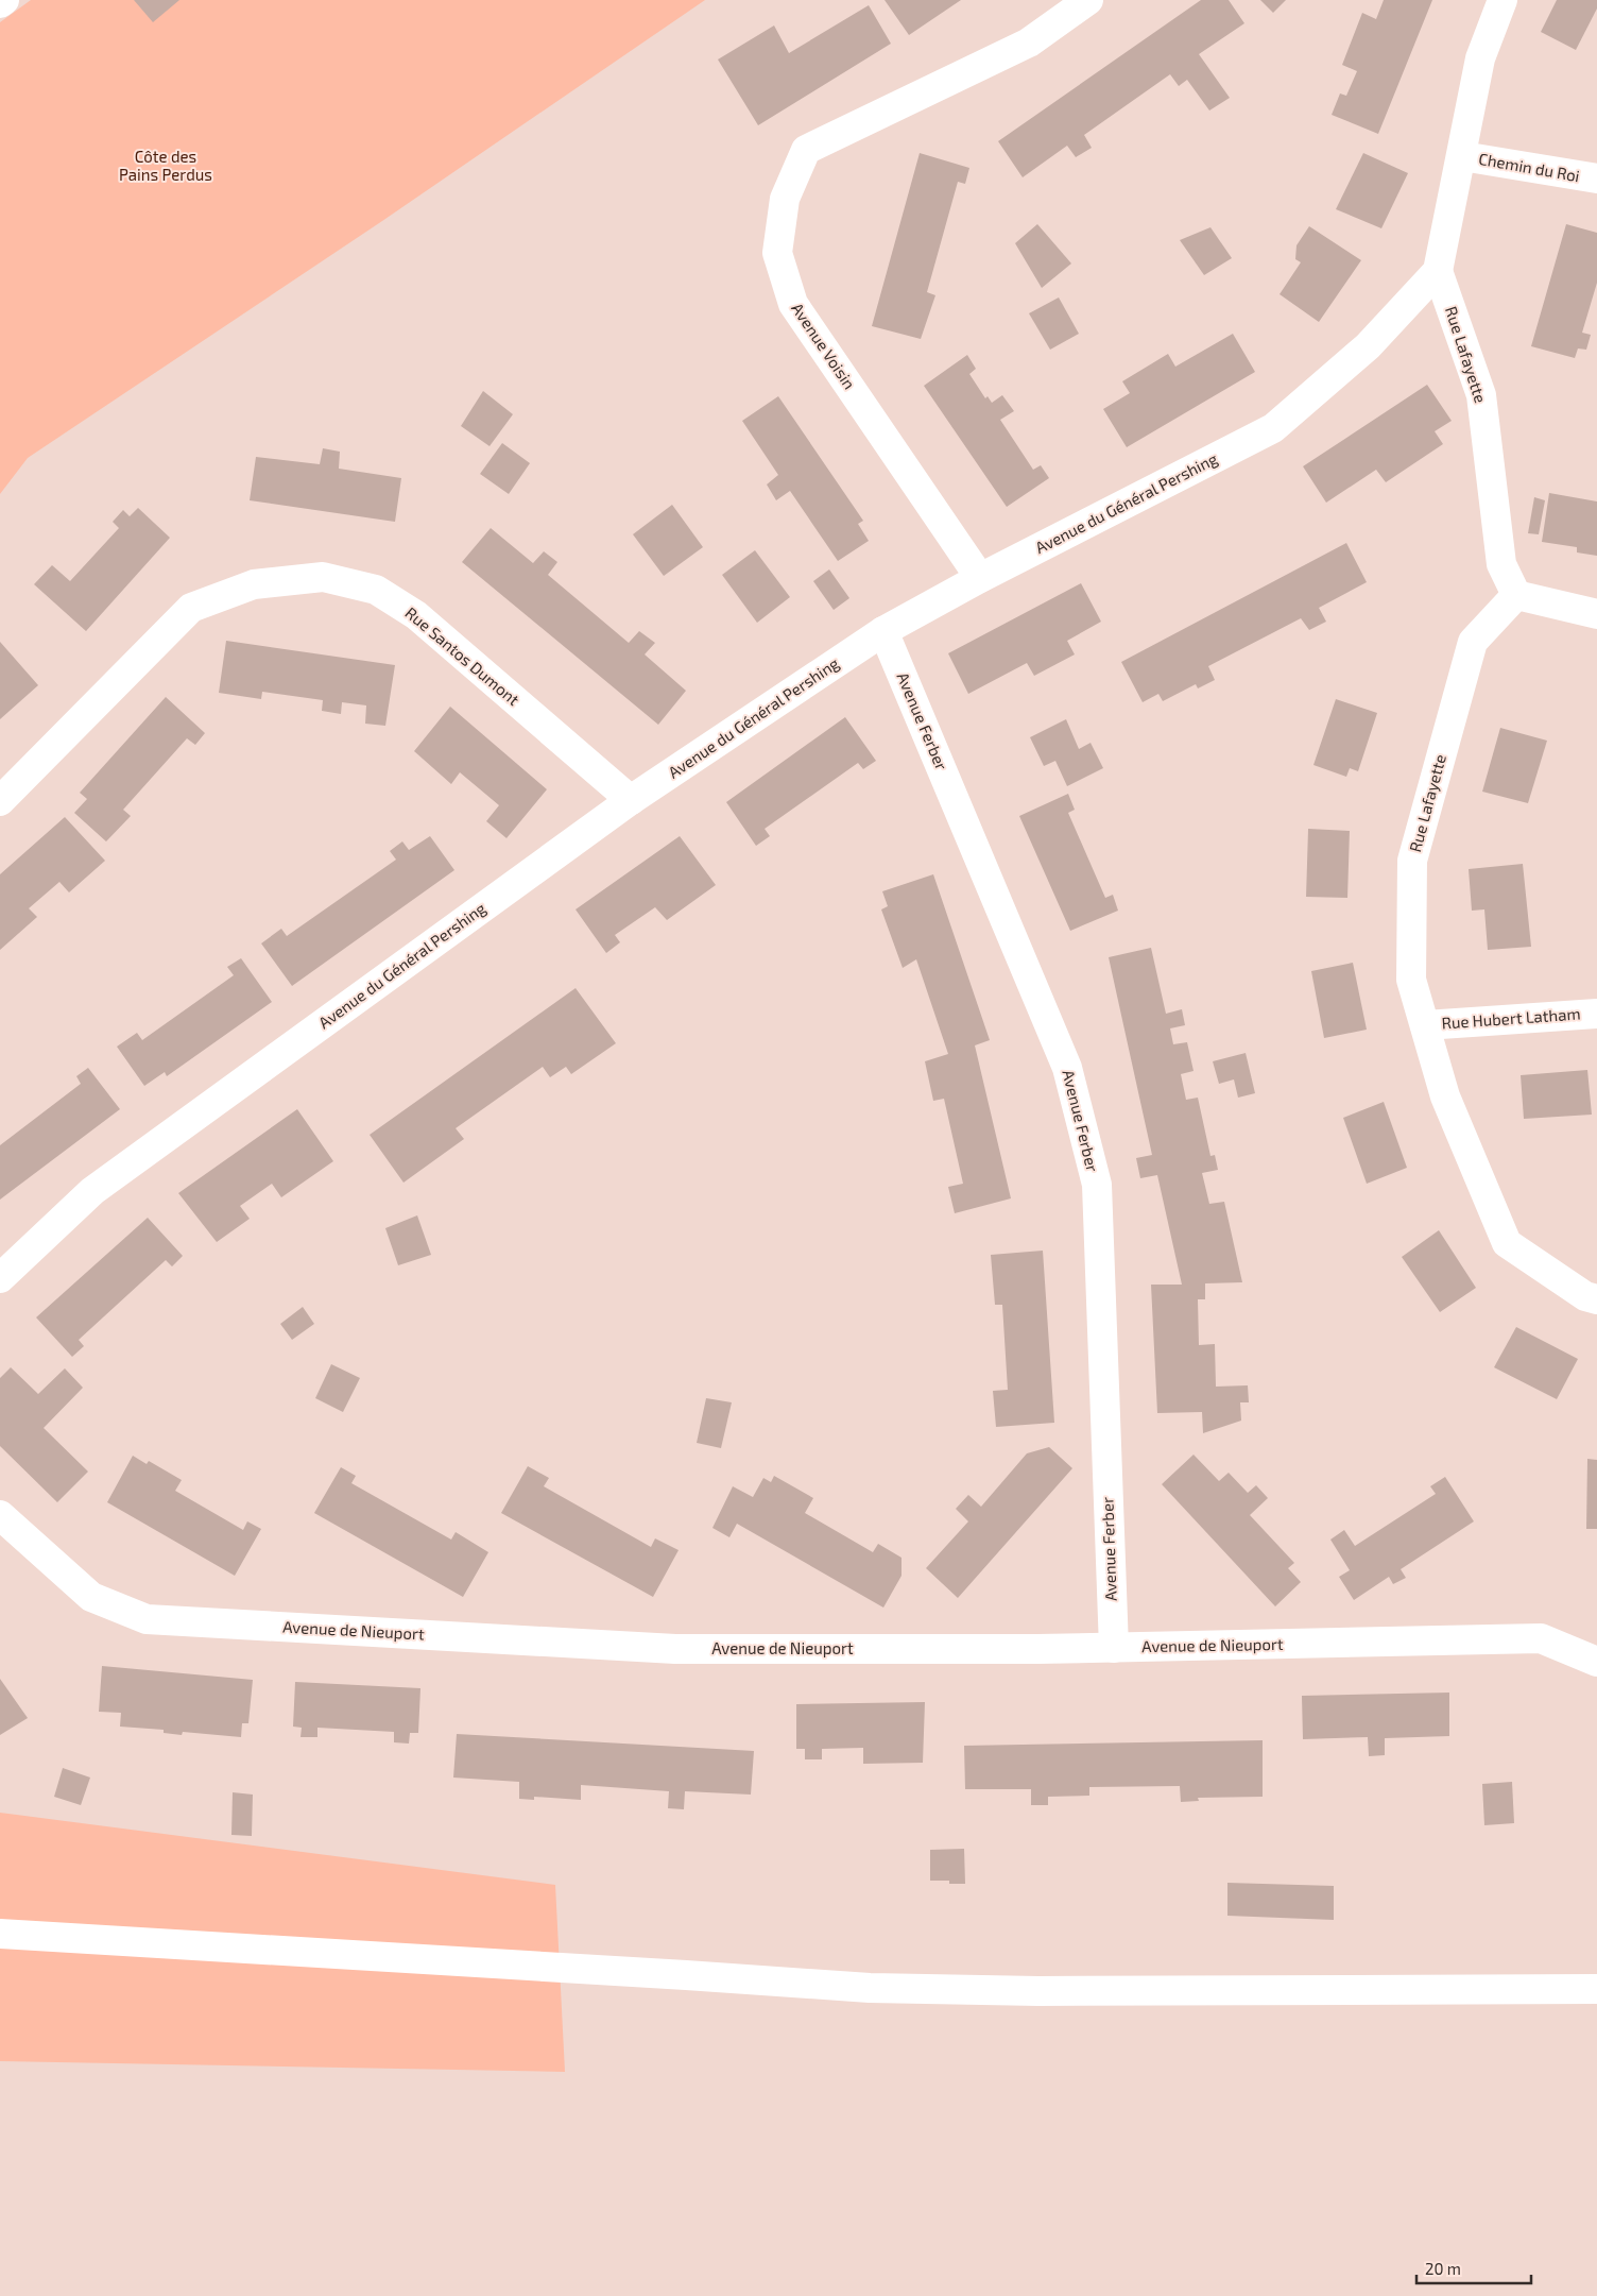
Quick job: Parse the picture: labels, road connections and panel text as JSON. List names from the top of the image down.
{
  "streets": {
    "street": [
      "Chemin du Roi",
      "Avenue Voisin",
      "Rue Lafayette",
      "Avenue du Général Pershing",
      "Rue Santos Dumont",
      "Avenue Ferber",
      "Rue Hubert Latham",
      "Avenue de Nieuport"
    ]
  },
  "crossings": [
    ["Avenue Voisin", "Avenue du Général Pershing"],
    ["Rue Lafayette", "Avenue du Général Pershing"],
    ["Rue Lafayette", "Rue Hubert Latham"],
    ["Avenue du Général Pershing", "Rue Santos Dumont"],
    ["Avenue du Général Pershing", "Avenue Ferber"],
    ["Avenue Ferber", "Avenue de Nieuport"]
  ],
  "parks": ["Côte des Pains Perdus"],
  "scale_bar": "20 m"
}
